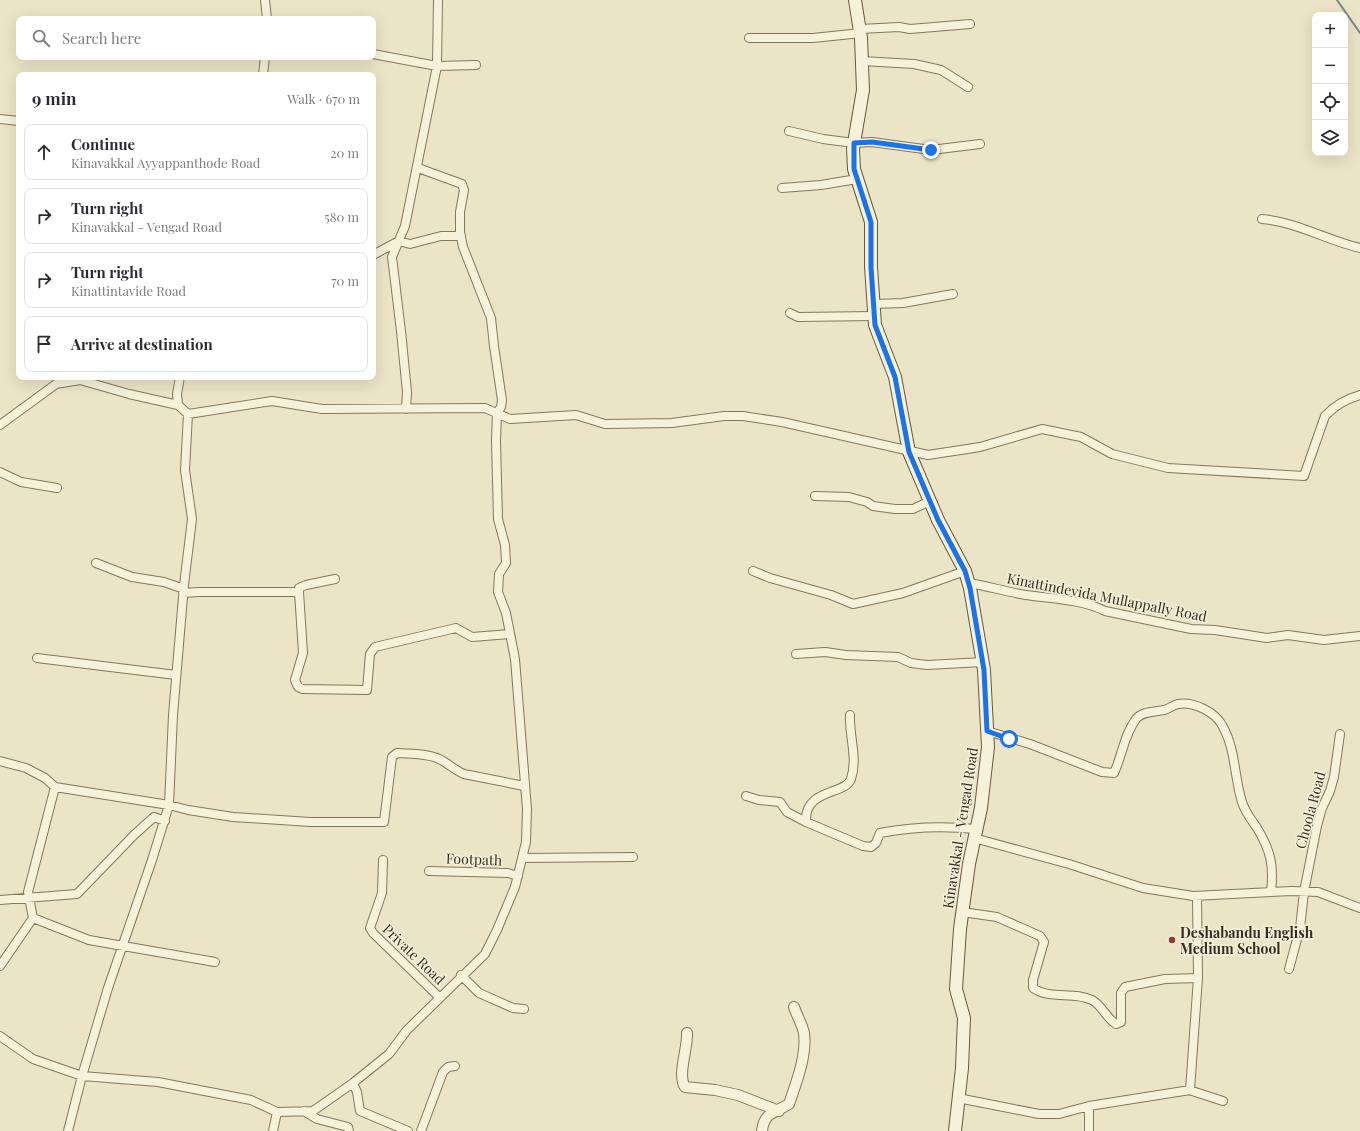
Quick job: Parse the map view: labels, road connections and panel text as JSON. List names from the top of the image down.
{
  "streets": {
    "main road": ["Kinavakkal - Vengad Road"],
    "street": [
      "Kinattindevida Mullappally Road",
      "Choola Road",
      "Footpath",
      "Private Road"
    ]
  },
  "crossings": [
    ["Kinattindevida Mullappally Road", "Kinavakkal - Vengad Road"]
  ],
  "places": ["Deshabandu English Medium School"],
  "page": {
    "map_buttons": ["+", "−"],
    "search": "Search here",
    "heading": ["9 min", "Walk · 670 m"],
    "list": [
      ["Continue", "Kinavakkal Ayyappanthode Road", "20 m"],
      ["Turn right", "Kinavakkal - Vengad Road", "580 m"],
      ["Turn right", "Kinattintavide Road", "70 m"],
      "Arrive at destination"
    ]
  }
}
